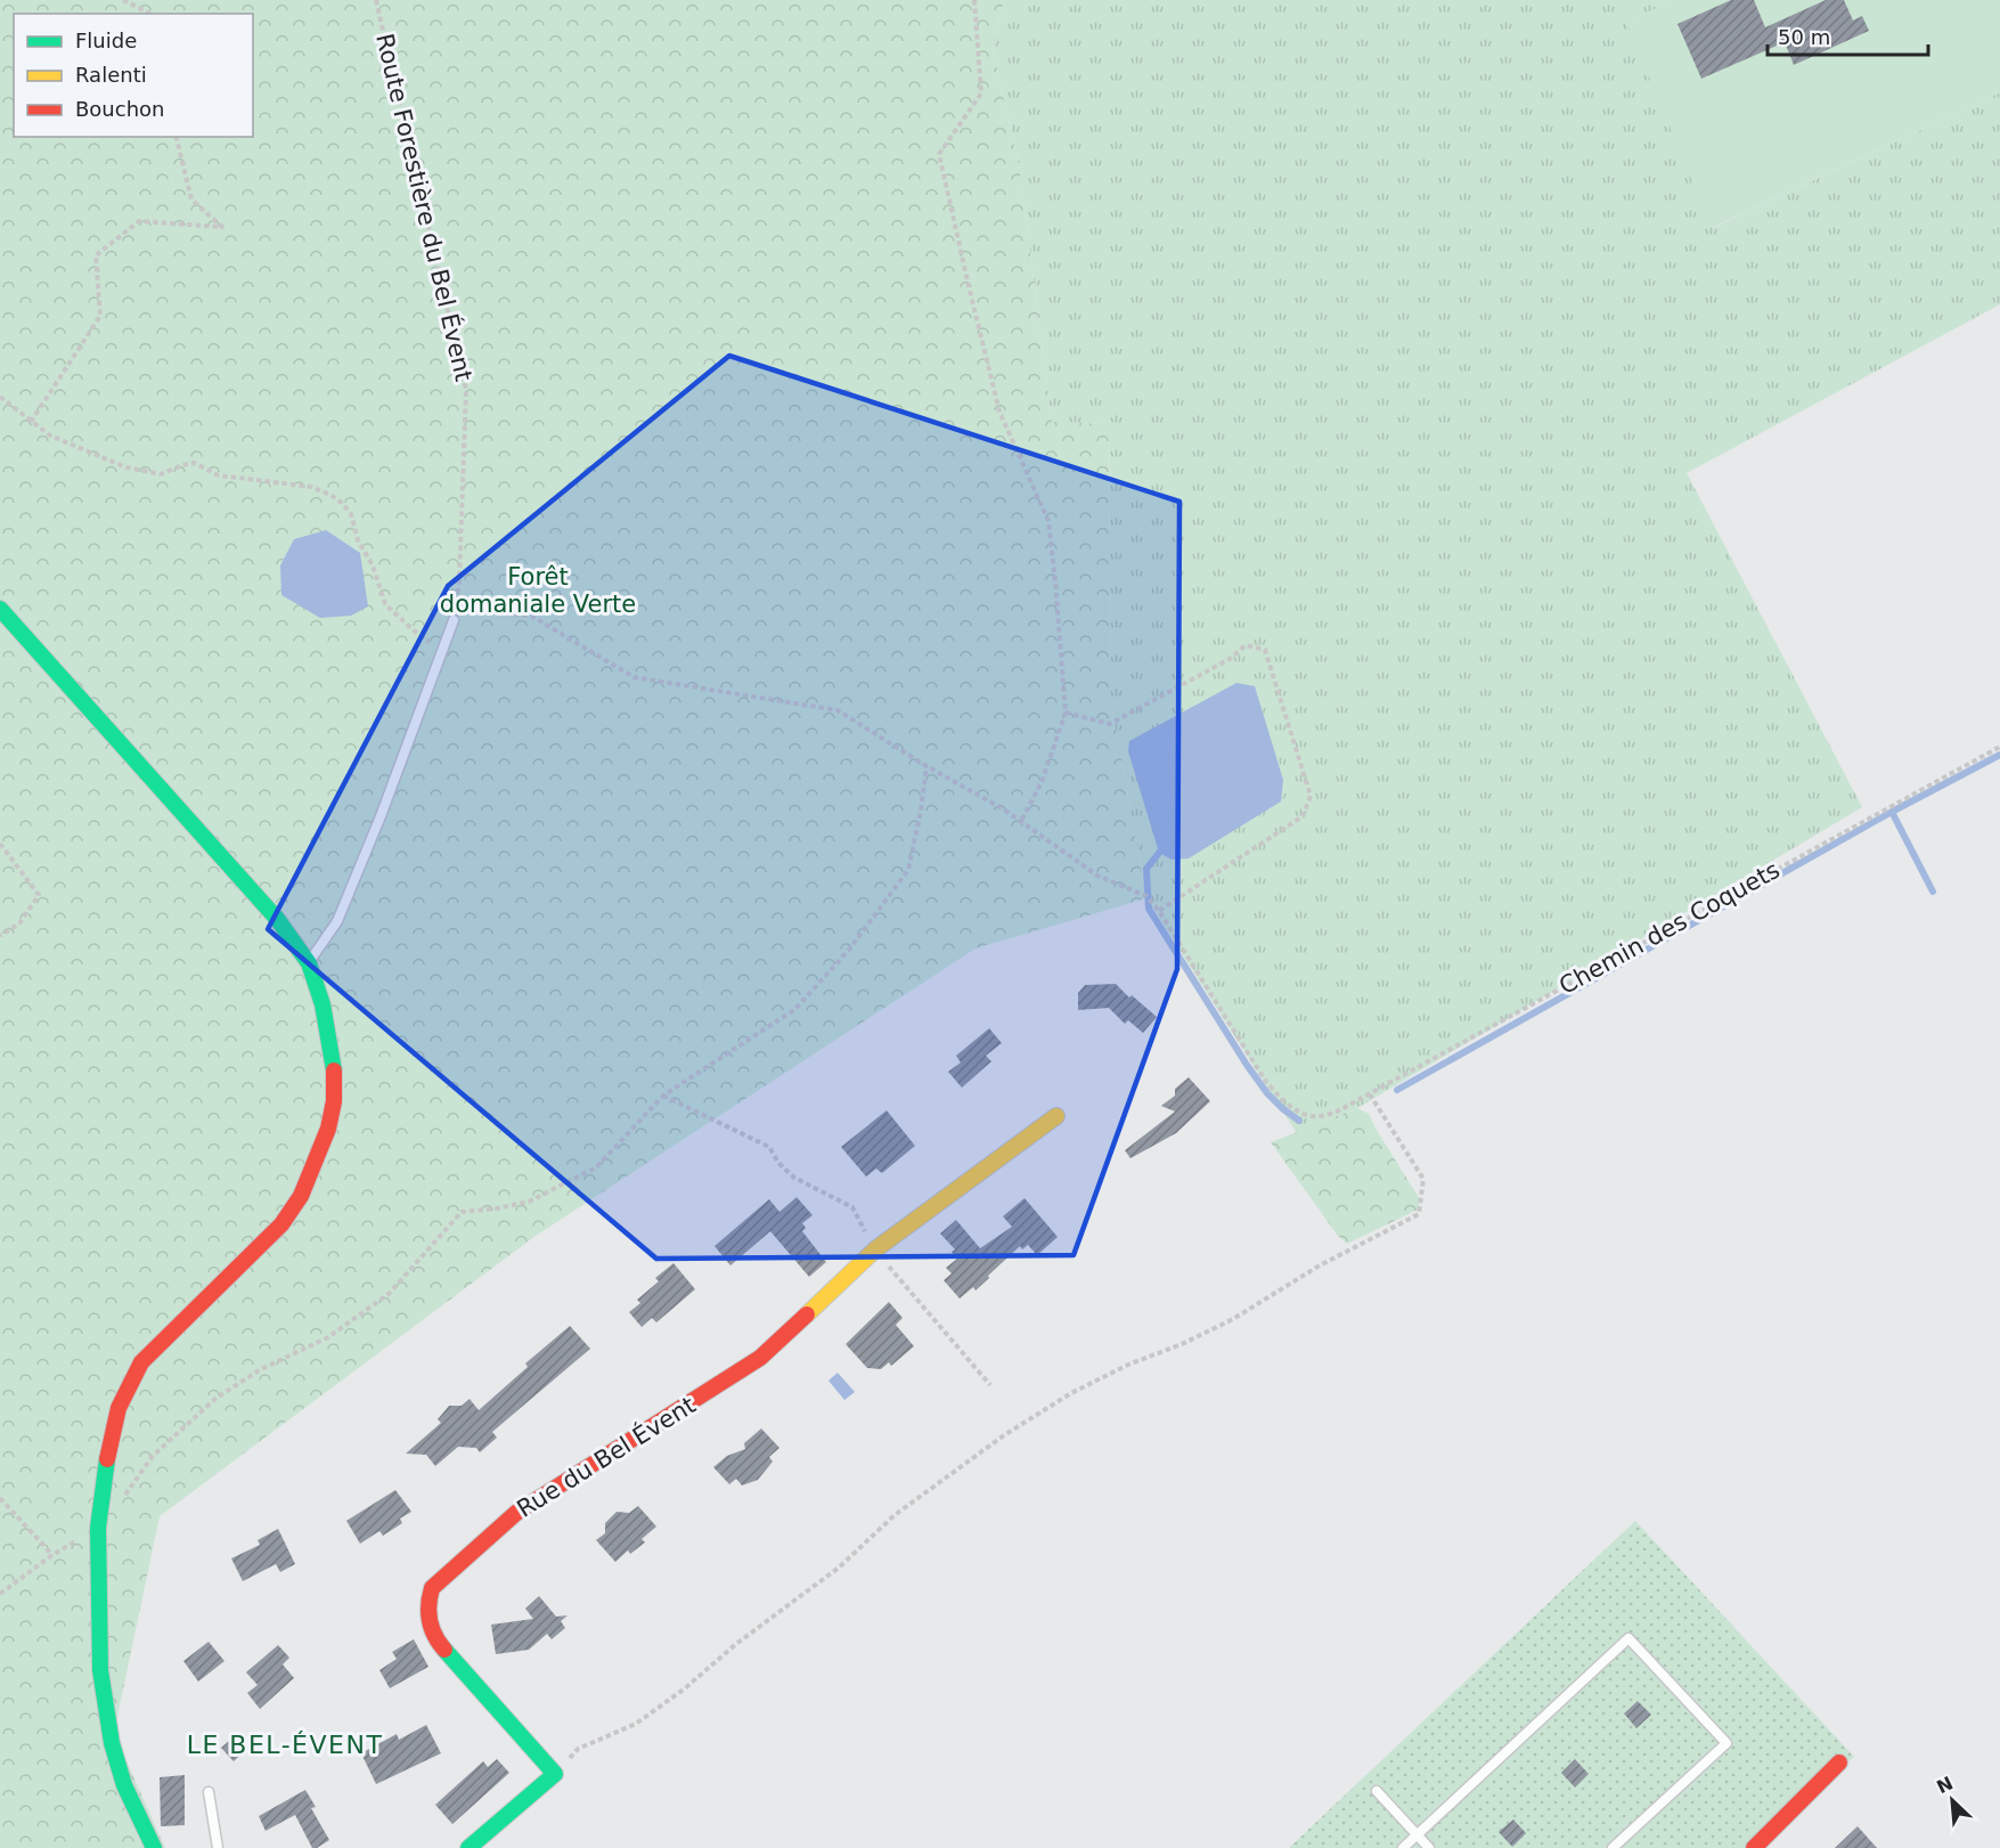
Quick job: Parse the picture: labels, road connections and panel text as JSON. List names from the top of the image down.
{
  "streets": {
    "main road": ["Rue du Bel Évent"],
    "path": ["Route Forestière du Bel Évent", "Chemin des Coquets"]
  },
  "districts": ["LE BEL-ÉVENT"],
  "parks": ["Forêt domaniale Verte"],
  "legend": ["Fluide", "Ralenti", "Bouchon"],
  "scale_bar": "50 m",
  "north": "top left"
}
